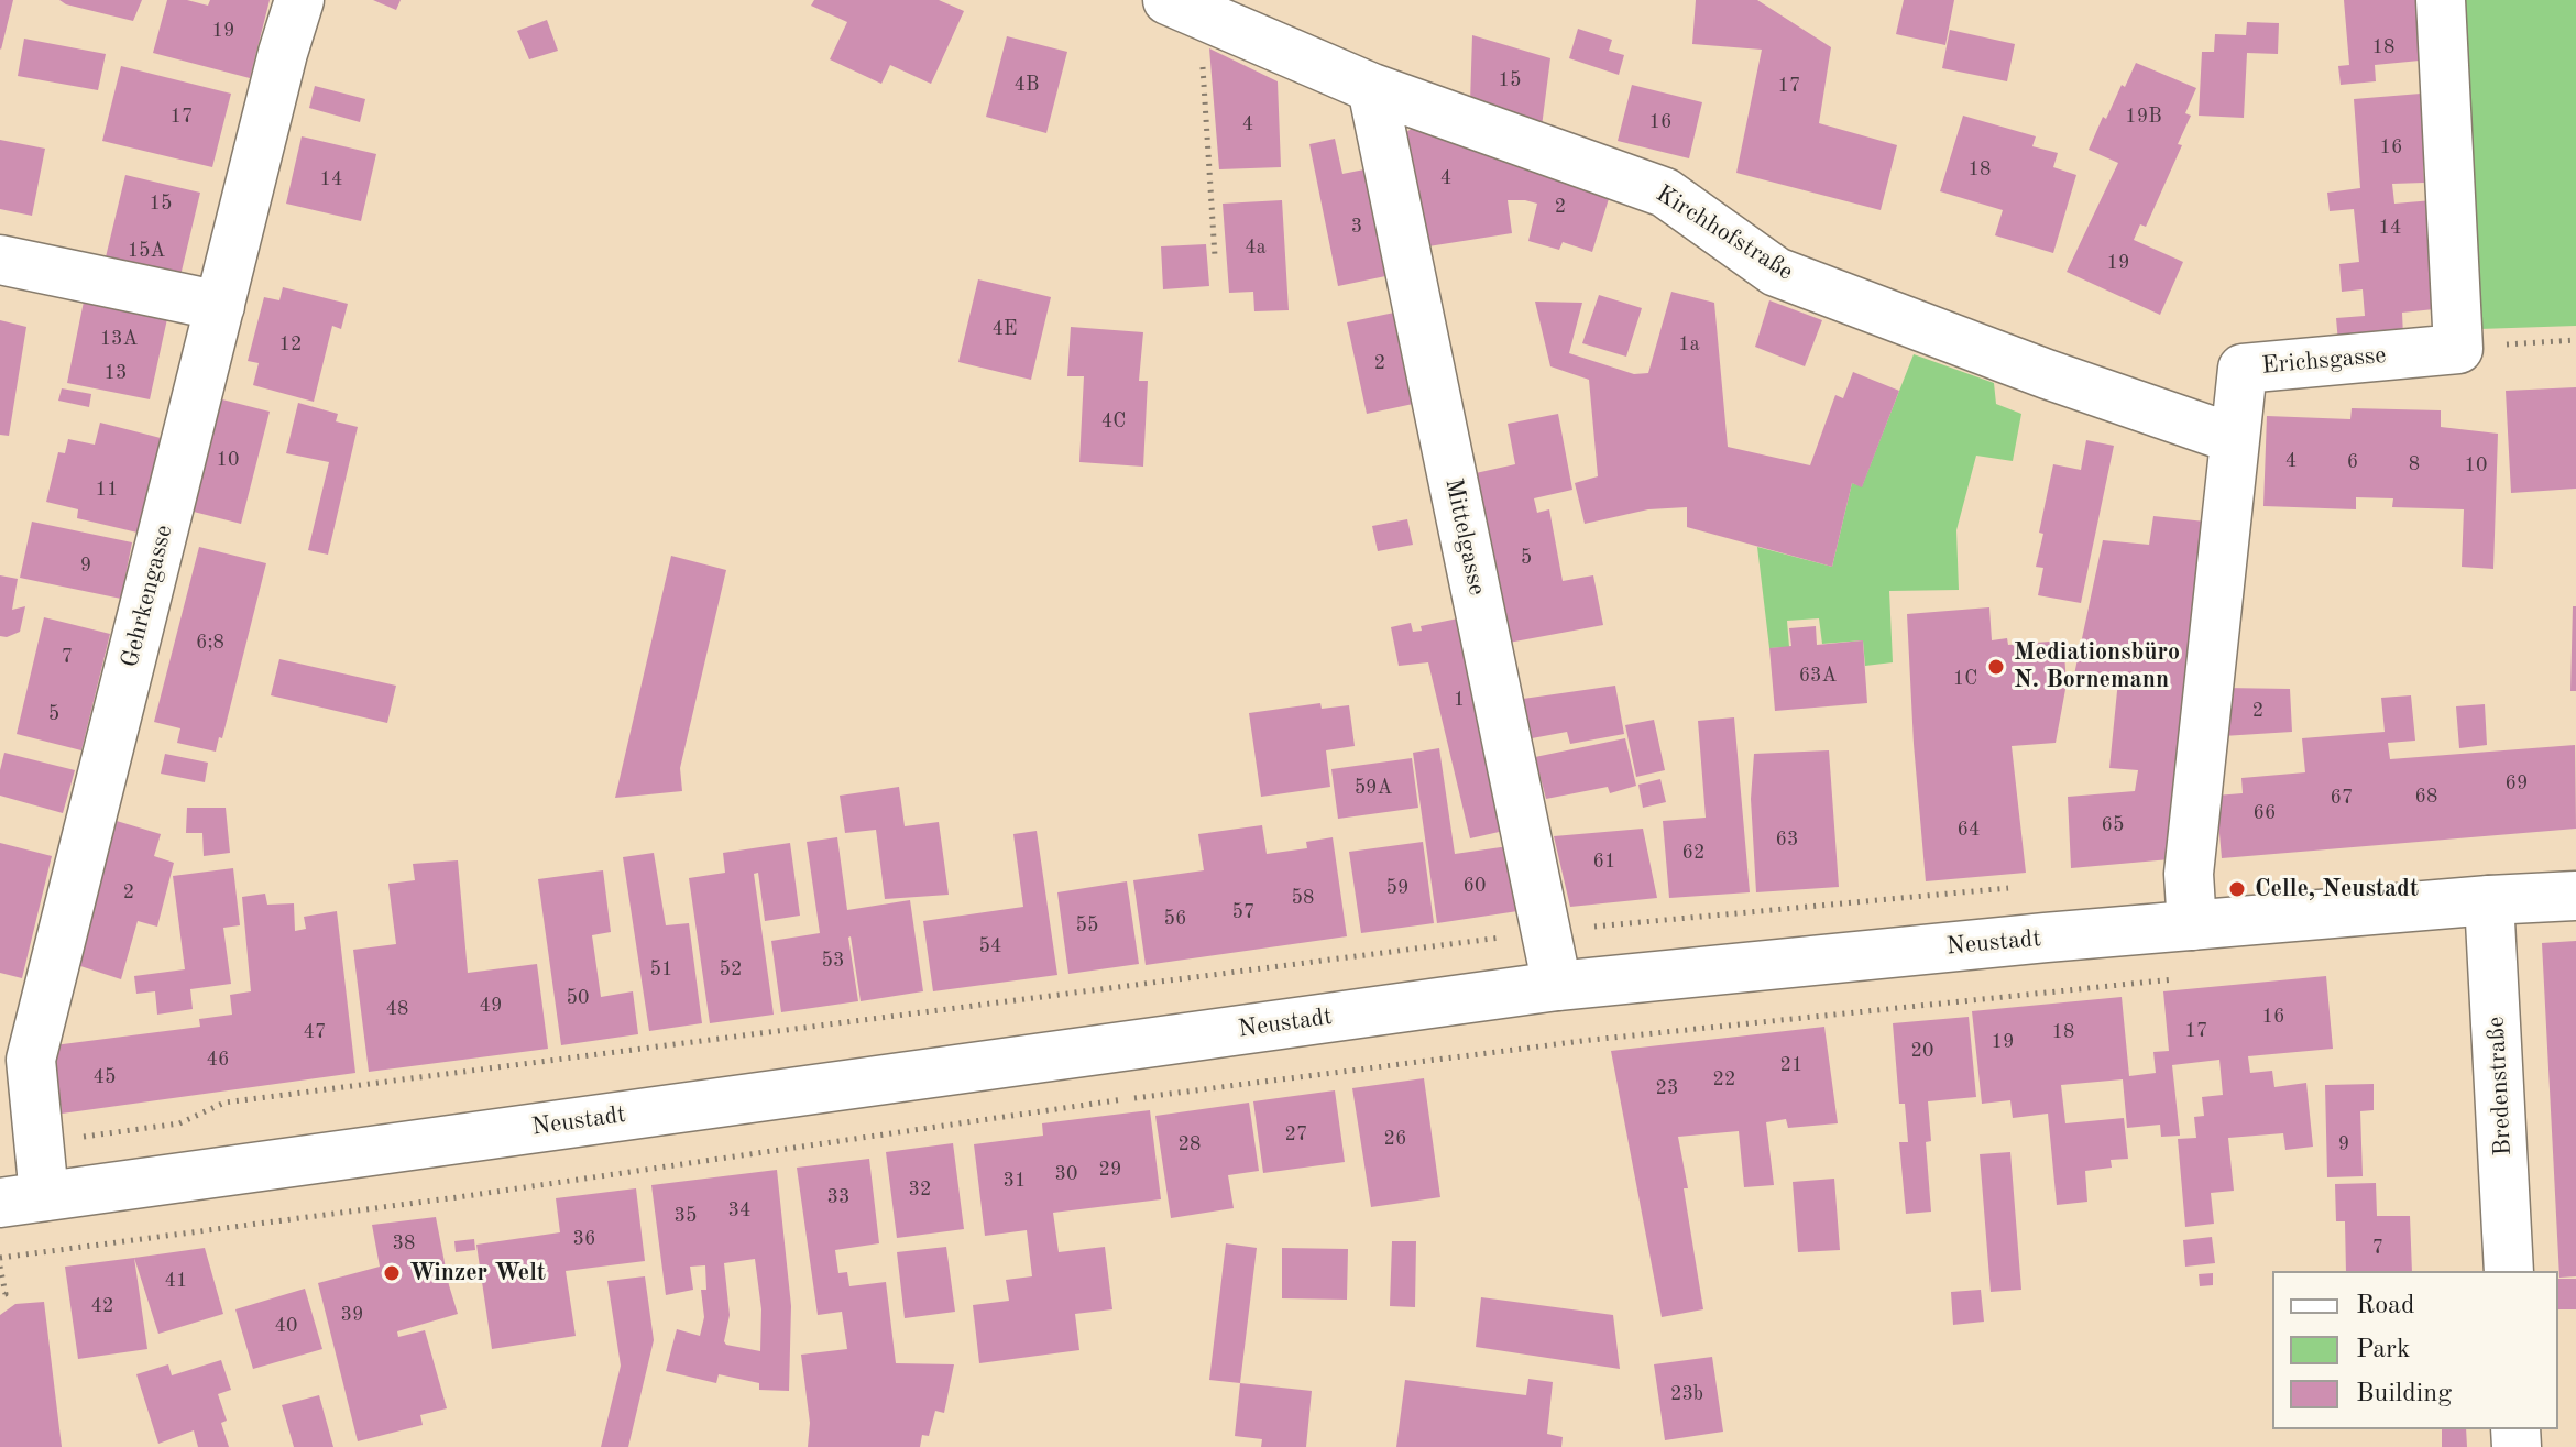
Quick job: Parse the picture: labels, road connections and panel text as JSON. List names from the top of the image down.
{
  "streets": {
    "street": [
      "Kirchhofstraße",
      "Erichsgasse",
      "Mittelgasse",
      "Gehrkengasse",
      "Neustadt",
      "Bredenstraße"
    ]
  },
  "crossings": [
    ["Kirchhofstraße", "Erichsgasse"],
    ["Kirchhofstraße", "Mittelgasse"],
    ["Erichsgasse", "Neustadt"],
    ["Mittelgasse", "Neustadt"],
    ["Gehrkengasse", "Neustadt"],
    ["Neustadt", "Bredenstraße"]
  ],
  "places": ["Mediationsbüro N. Bornemann", "Celle, Neustadt", "Winzer Welt"],
  "house_numbers": [
    "19",
    "18",
    "15",
    "4B",
    "17",
    "17",
    "19B",
    "16",
    "4",
    "16",
    "18",
    "4",
    "14",
    "15",
    "2",
    "3",
    "14",
    "4a",
    "15A",
    "19",
    "4E",
    "13A",
    "12",
    "1a",
    "2",
    "13",
    "4C",
    "10",
    "4",
    "6",
    "8",
    "10",
    "11",
    "5",
    "9",
    "6;8",
    "7",
    "63A",
    "1C",
    "1",
    "2",
    "5",
    "69",
    "59A",
    "68",
    "67",
    "66",
    "65",
    "64",
    "63",
    "62",
    "61",
    "60",
    "59",
    "2",
    "58",
    "57",
    "56",
    "55",
    "54",
    "53",
    "51",
    "52",
    "50",
    "49",
    "48",
    "16",
    "17",
    "47",
    "18",
    "19",
    "20",
    "46",
    "21",
    "45",
    "22",
    "23",
    "27",
    "26",
    "28",
    "9",
    "29",
    "30",
    "31",
    "32",
    "33",
    "34",
    "35",
    "36",
    "38",
    "7",
    "41",
    "42",
    "39",
    "40",
    "23b"
  ],
  "legend": ["Road", "Park", "Building"]
}
